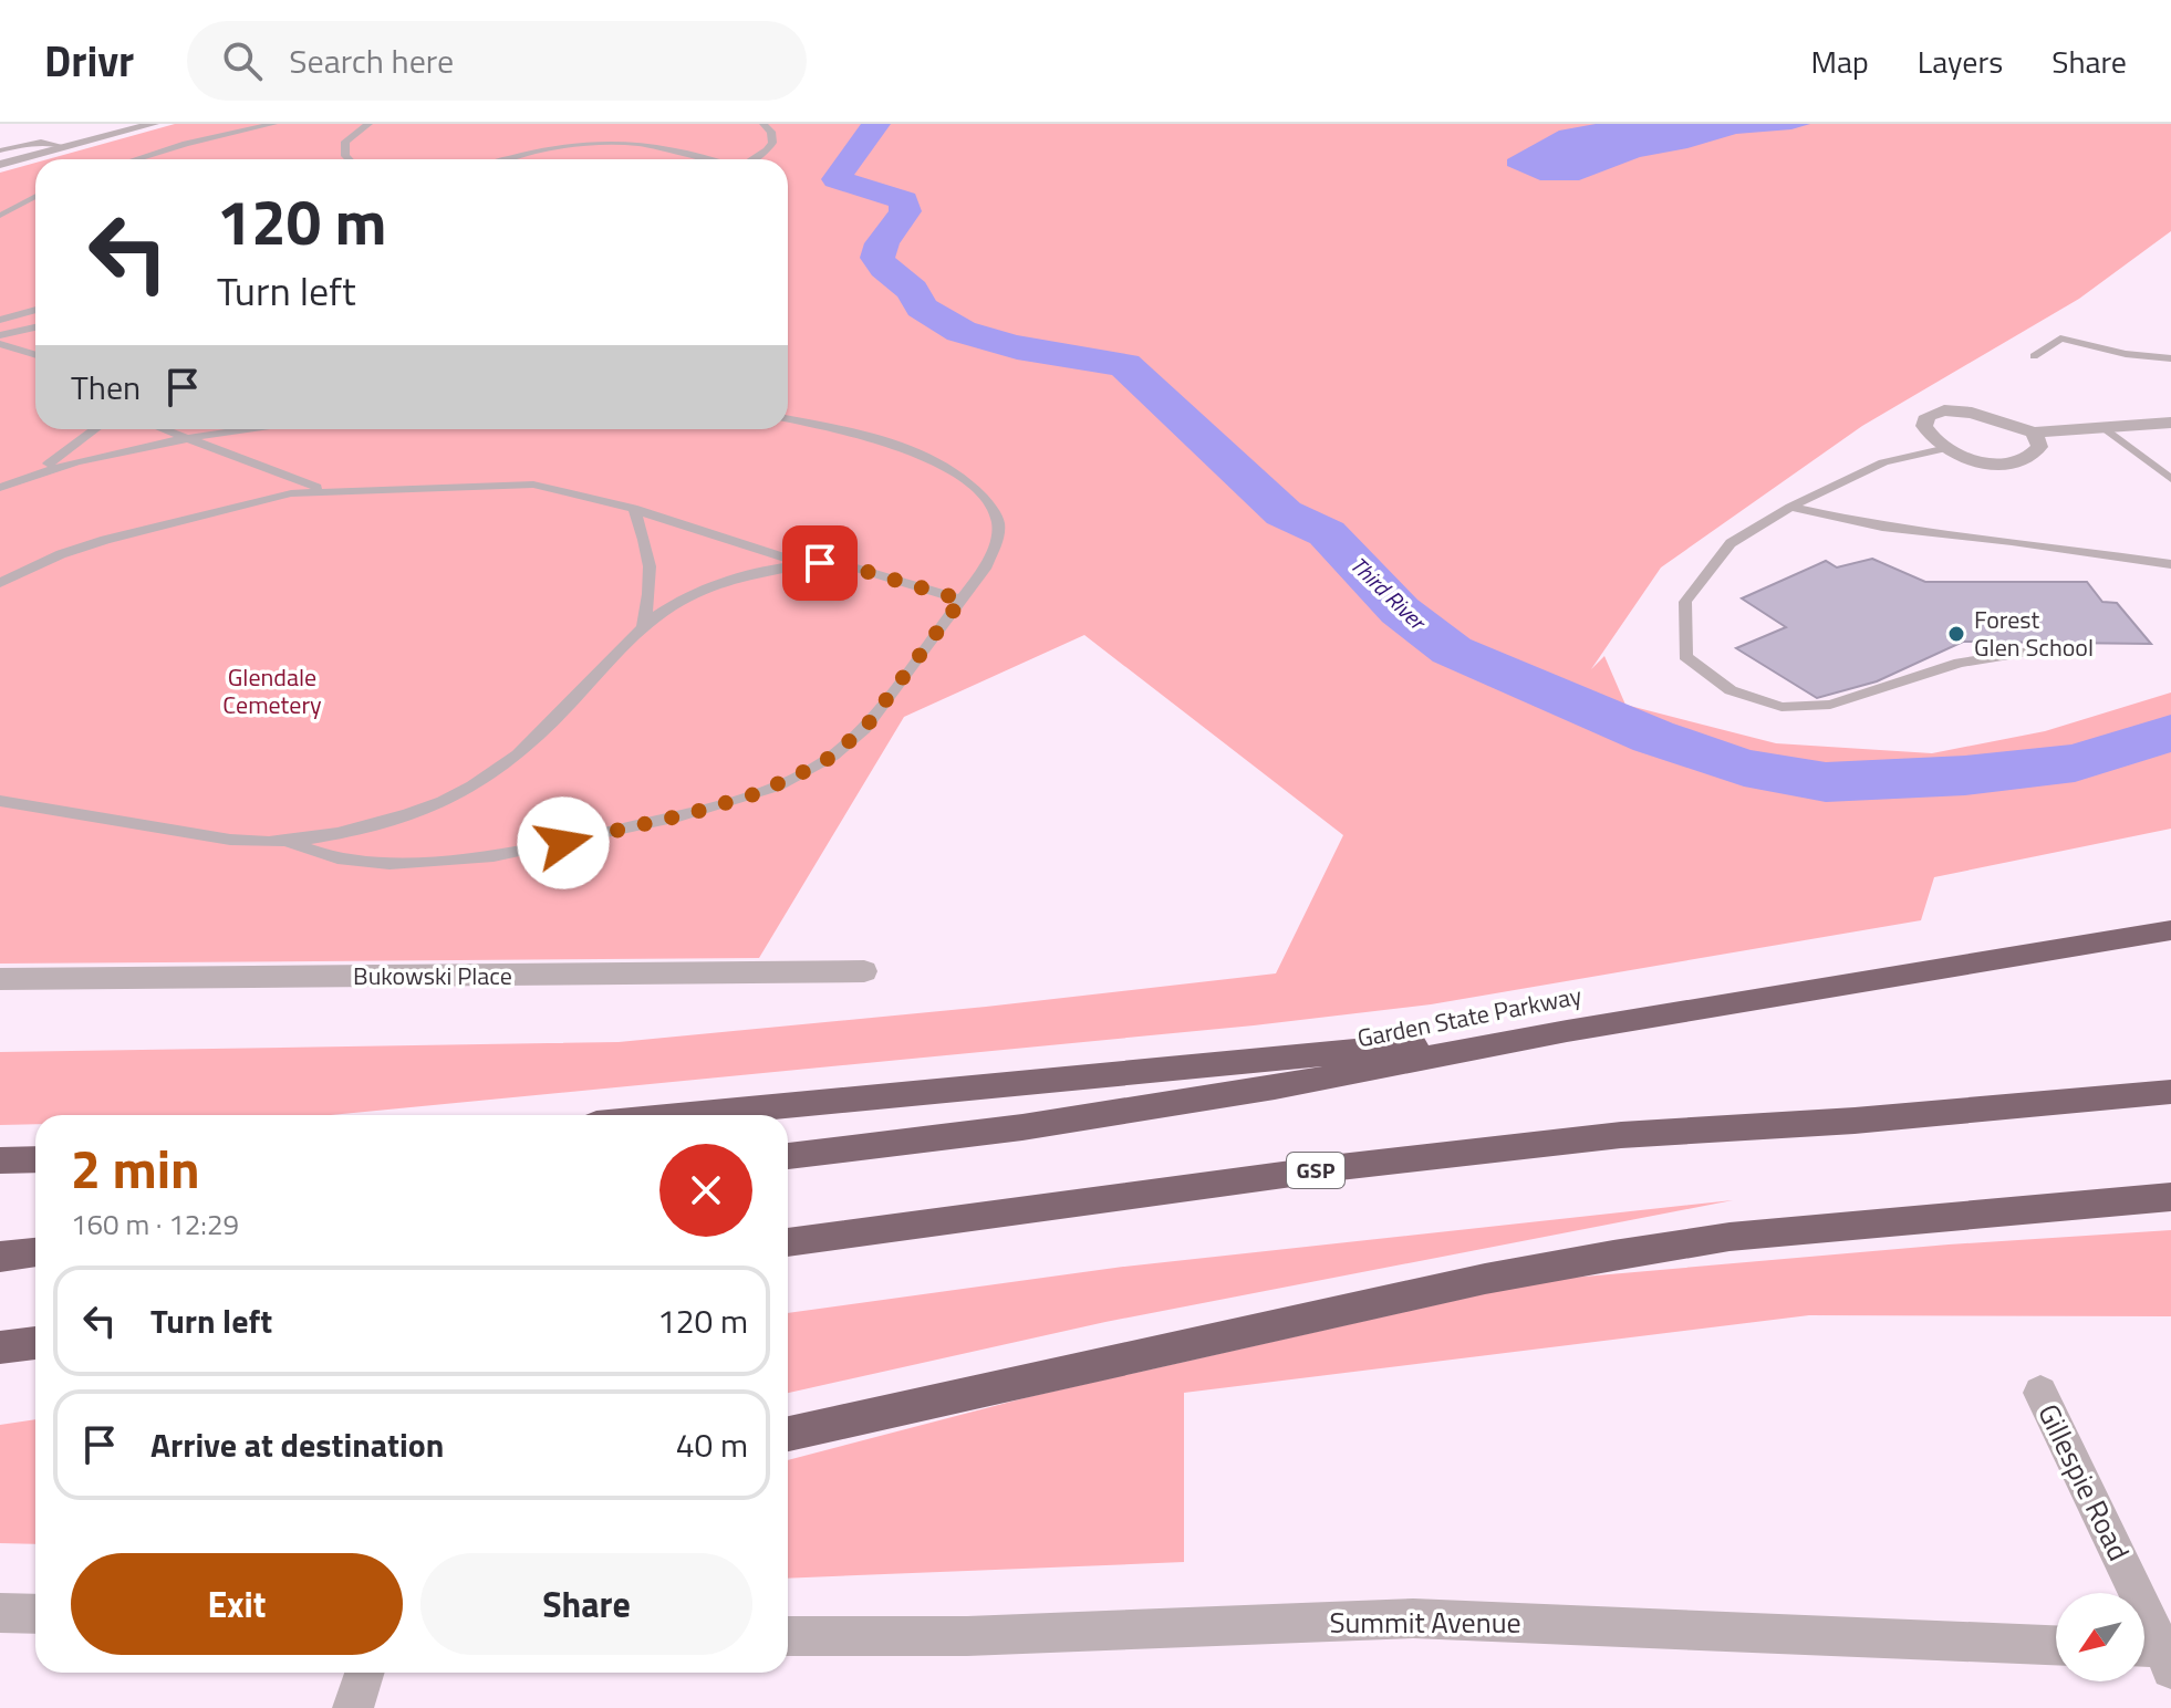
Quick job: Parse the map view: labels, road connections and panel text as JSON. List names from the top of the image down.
{
  "streets": {
    "highway": ["Garden State Parkway", "GSP"],
    "street": ["Bukowski Place", "Gillespie Road", "Summit Avenue"]
  },
  "water": ["Third River"],
  "parks": ["Glendale Cemetery"],
  "places": ["Forest Glen School"],
  "north": "bottom left",
  "page": {
    "header": "Drivr",
    "search": "Search here",
    "nav": ["Map", "Layers", "Share"],
    "turn": ["120 m", "Turn left"],
    "then": "Then",
    "heading": ["2 min", "160 m · 12:29"],
    "list": [
      {
        "name": "Turn left",
        "value": "120 m"
      },
      {
        "name": "Arrive at destination",
        "value": "40 m"
      }
    ],
    "buttons": ["Exit", "Share"]
  }
}
